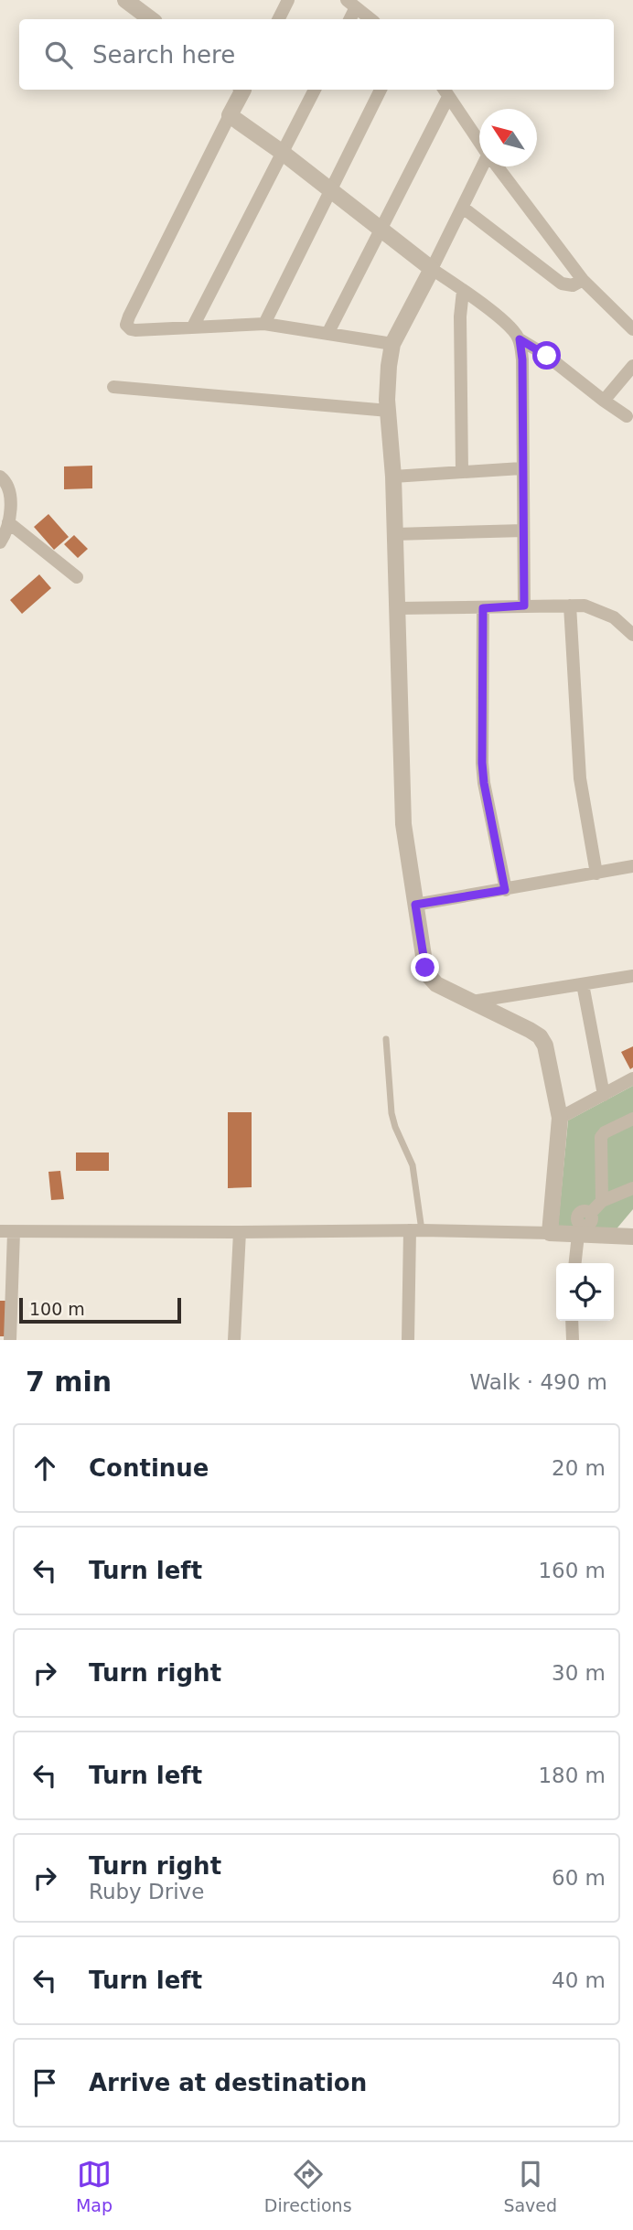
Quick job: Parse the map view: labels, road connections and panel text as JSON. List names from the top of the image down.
{
  "scale_bar": "100 m",
  "north": "top left",
  "page": {
    "search": "Search here",
    "scale": "100 m",
    "heading": ["7 min", "Walk · 490 m"],
    "list": [
      ["Continue", "20 m"],
      ["Turn left", "160 m"],
      ["Turn right", "30 m"],
      ["Turn left", "180 m"],
      ["Turn right", "Ruby Drive", "60 m"],
      ["Turn left", "40 m"],
      "Arrive at destination"
    ],
    "nav": ["Map", "Directions", "Saved"]
  }
}
